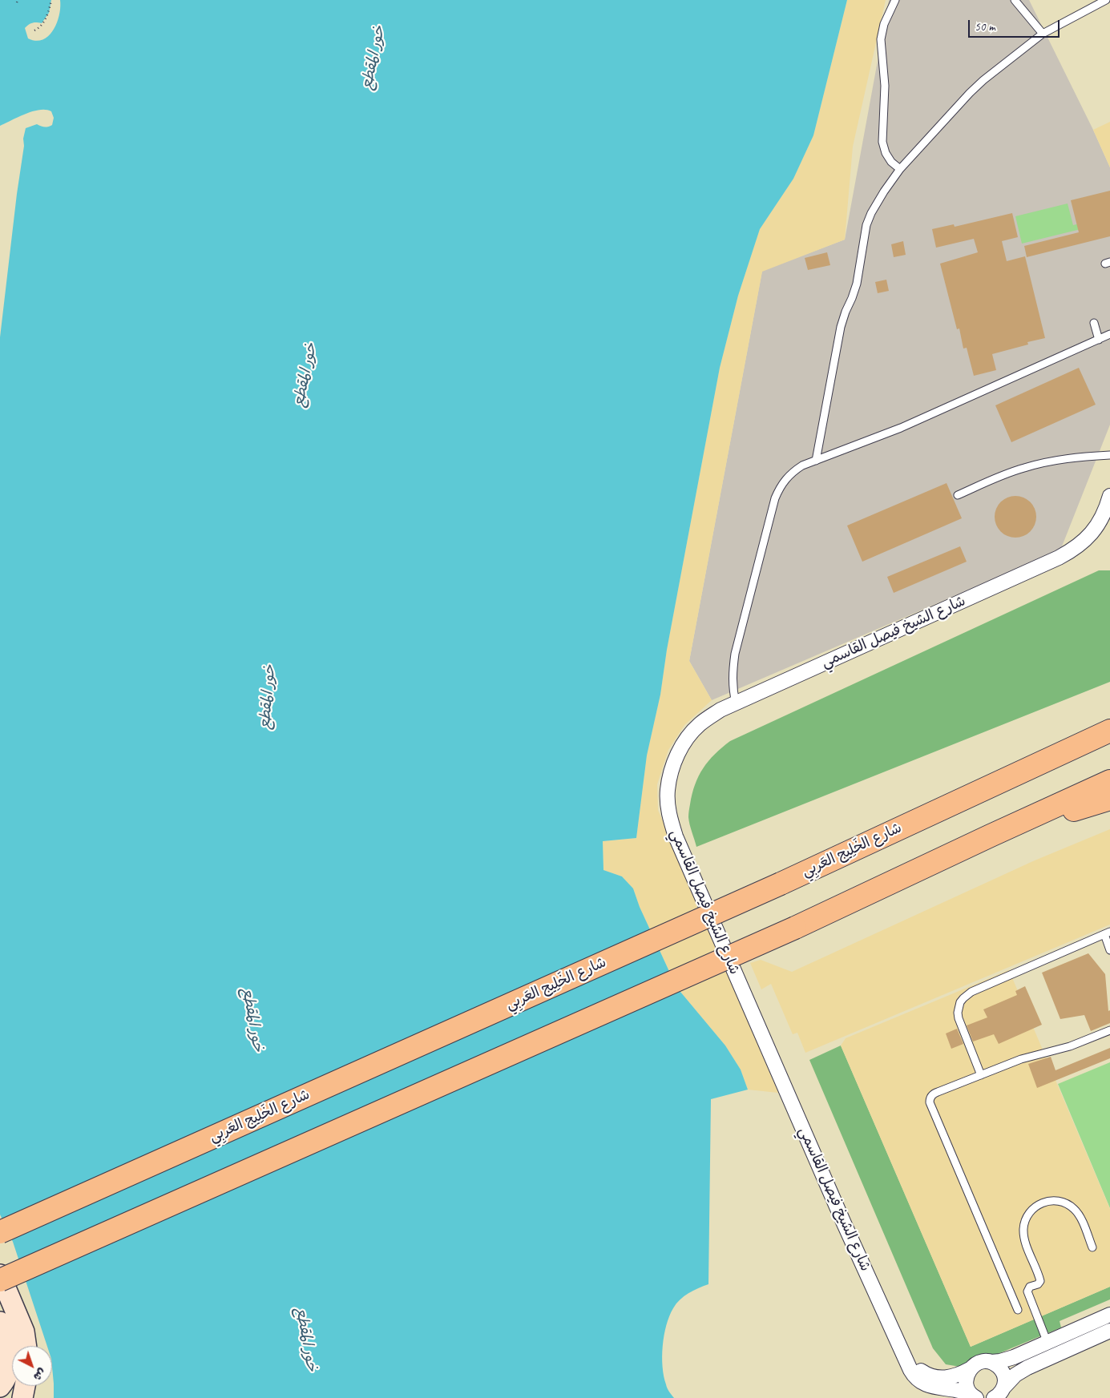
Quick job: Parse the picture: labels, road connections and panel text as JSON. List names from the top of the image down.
{
  "streets": {
    "highway": ["شارع الخَلِيج العَربِي"],
    "street": ["شارع الشيخ فيصل القاسمي"]
  },
  "water": ["خور المقطع"],
  "scale_bar": "50 m",
  "north": "bottom right"
}
